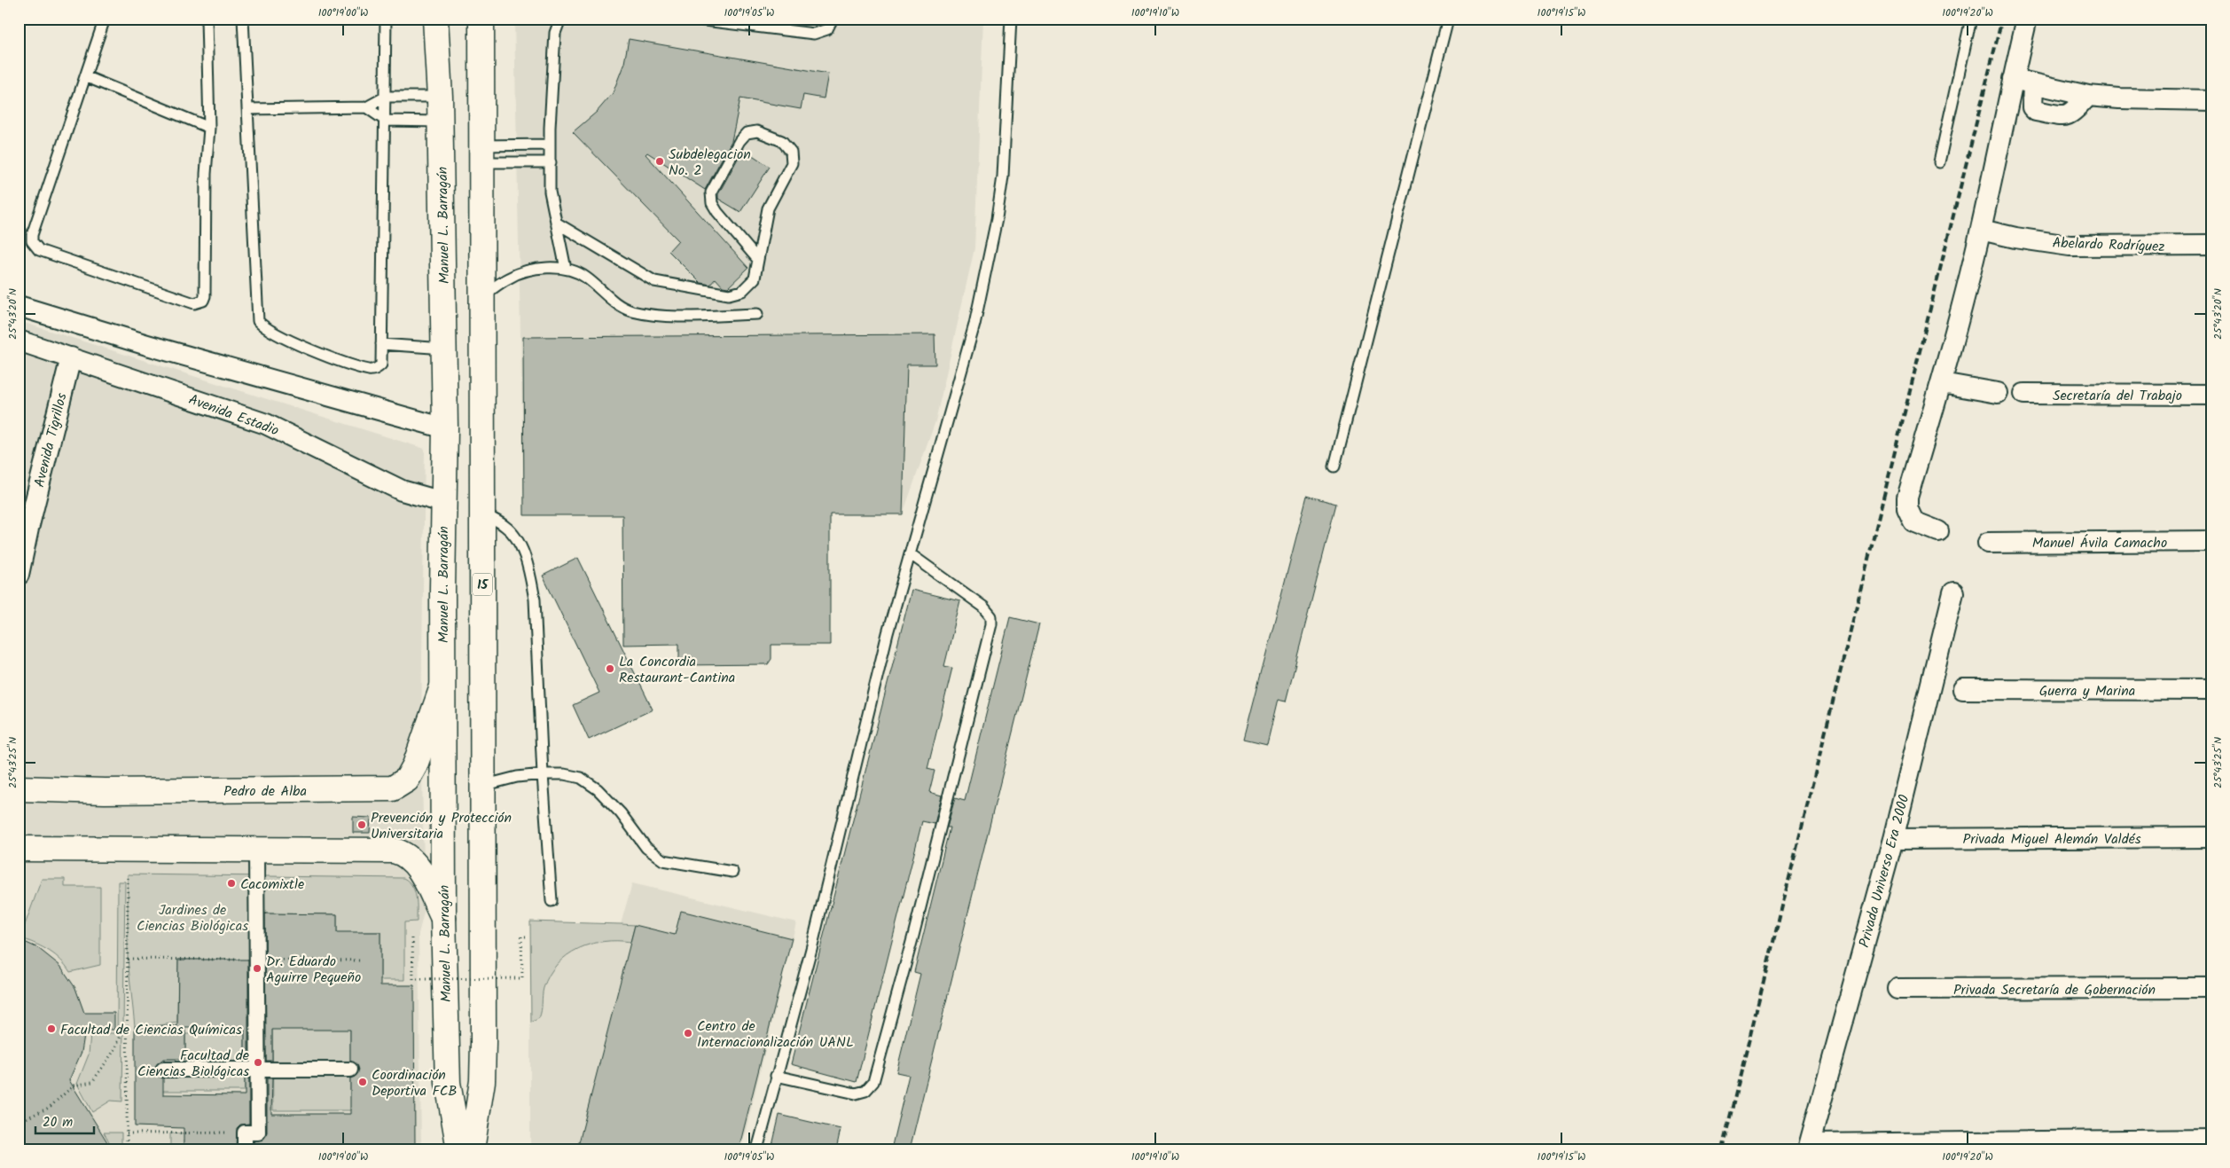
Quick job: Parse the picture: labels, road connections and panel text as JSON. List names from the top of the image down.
{
  "streets": {
    "main road": ["Manuel L. Barragán", "15", "Pedro de Alba"],
    "street": [
      "Abelardo Rodríguez",
      "Secretaría del Trabajo",
      "Avenida Estadio",
      "Avenida Tigrillos",
      "Manuel Ávila Camacho",
      "Guerra y Marina",
      "Privada Miguel Alemán Valdés",
      "Privada Universo Era 2000",
      "Privada Secretaría de Gobernación"
    ]
  },
  "crossings": [
    ["Manuel L. Barragán", "Avenida Estadio"],
    ["Manuel L. Barragán", "Pedro de Alba"],
    ["Avenida Estadio", "Avenida Tigrillos"],
    ["Privada Miguel Alemán Valdés", "Privada Universo Era 2000"]
  ],
  "parks": ["Jardines de Ciencias Biológicas"],
  "places": [
    "Subdelegacion No. 2",
    "La Concordia Restaurant-Cantina",
    "Prevención y Protección Universitaria",
    "Cacomixtle",
    "Dr. Eduardo Aguirre Pequeño",
    "Facultad de Ciencias Químicas",
    "Centro de Internacionalización UANL",
    "Facultad de Ciencias Biológicas",
    "Coordinación Deportiva FCB"
  ],
  "scale_bar": "20 m",
  "coordinates": [
    "100°19'00\"W",
    "100°19'05\"W",
    "100°19'10\"W",
    "100°19'15\"W",
    "100°19'20\"W",
    "25°43'20\"N",
    "25°43'25\"N"
  ]
}
